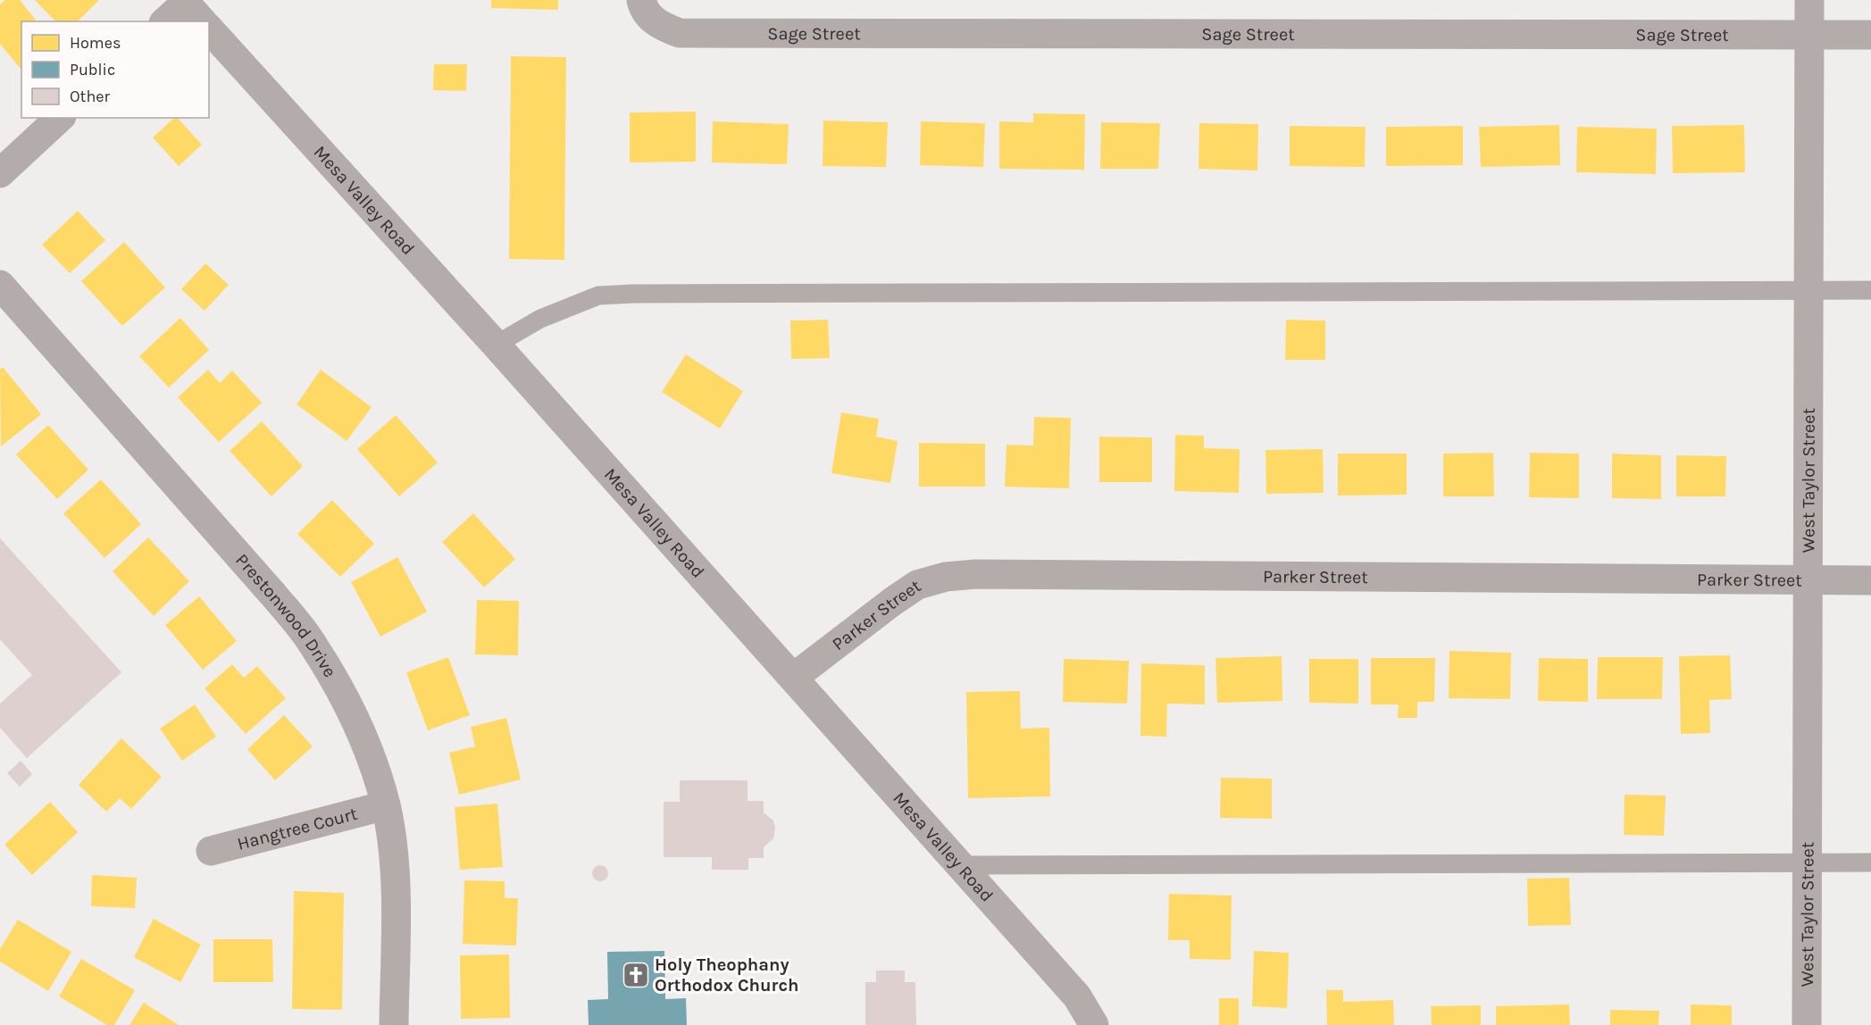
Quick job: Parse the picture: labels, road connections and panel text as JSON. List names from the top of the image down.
{
  "streets": {
    "street": [
      "Sage Street",
      "Mesa Valley Road",
      "West Taylor Street",
      "Parker Street",
      "Prestonwood Drive",
      "Hangtree Court"
    ]
  },
  "crossings": [
    ["Sage Street", "West Taylor Street"],
    ["Mesa Valley Road", "Parker Street"],
    ["West Taylor Street", "Parker Street"],
    ["Prestonwood Drive", "Hangtree Court"]
  ],
  "places": {
    "church": ["Holy Theophany Orthodox Church"]
  },
  "legend": ["Homes", "Public", "Other"]
}
